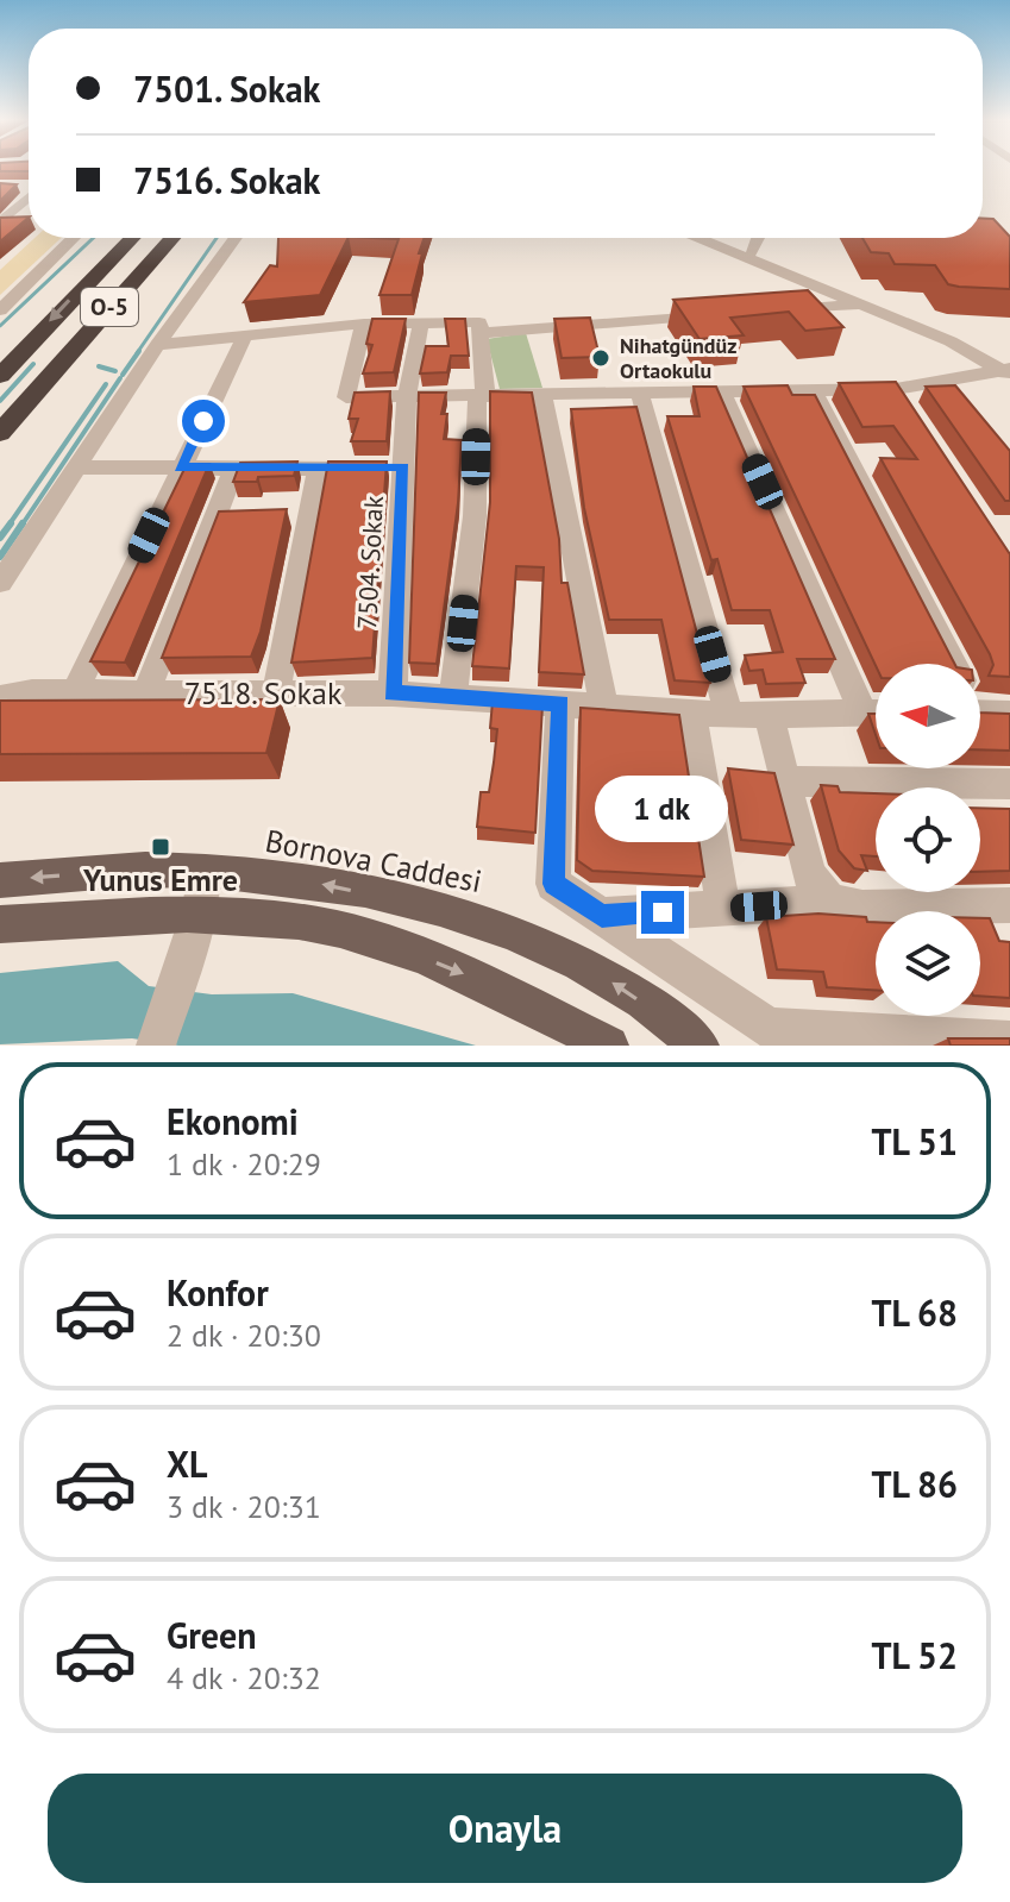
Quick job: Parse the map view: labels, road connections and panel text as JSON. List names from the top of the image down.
{
  "streets": {
    "highway": ["O-5"],
    "main road": ["Bornova Caddesi"],
    "street": ["7504. Sokak", "7518. Sokak"]
  },
  "crossings": [
    ["7504. Sokak", "7518. Sokak"]
  ],
  "places": {
    "other": ["Nihatgündüz Ortaokulu"],
    "transit": ["Yunus Emre"]
  },
  "north": "left",
  "page": {
    "banner": ["7501. Sokak", "7516. Sokak"],
    "bubble": "1 dk",
    "list": [
      {
        "name": "Ekonomi",
        "note": "1 dk · 20:29",
        "value": "TL 51"
      },
      {
        "name": "Konfor",
        "note": "2 dk · 20:30",
        "value": "TL 68"
      },
      {
        "name": "XL",
        "note": "3 dk · 20:31",
        "value": "TL 86"
      },
      {
        "name": "Green",
        "note": "4 dk · 20:32",
        "value": "TL 52"
      }
    ],
    "buttons": "Onayla"
  }
}
